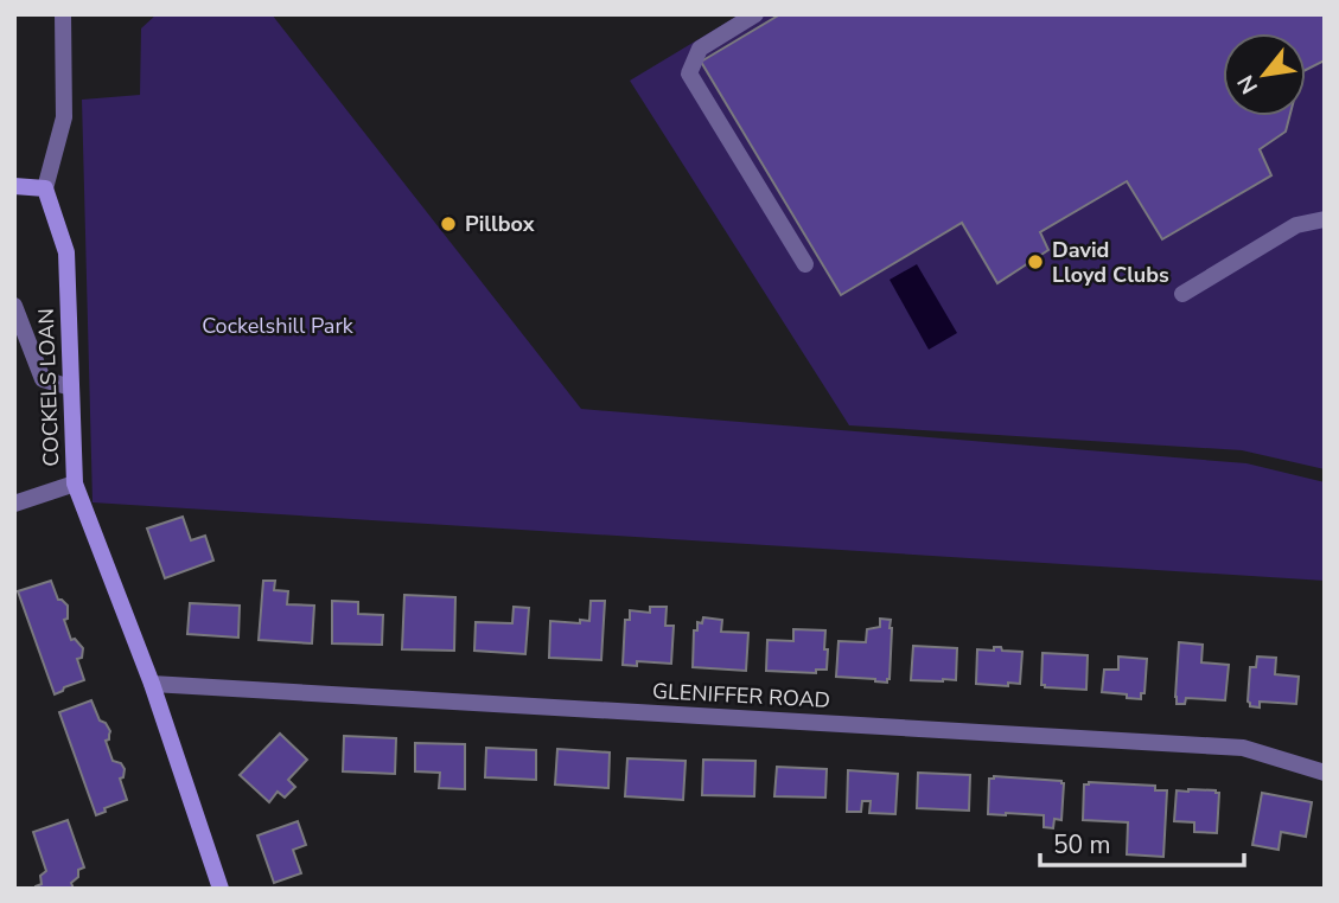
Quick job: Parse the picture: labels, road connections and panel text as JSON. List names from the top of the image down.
{
  "streets": {
    "main road": ["COCKELS LOAN"],
    "street": ["GLENIFFER ROAD"]
  },
  "crossings": [
    ["COCKELS LOAN", "GLENIFFER ROAD"]
  ],
  "parks": ["Cockelshill Park"],
  "places": ["Pillbox", "David Lloyd Clubs"],
  "scale_bar": "50 m",
  "north": "bottom left"
}
